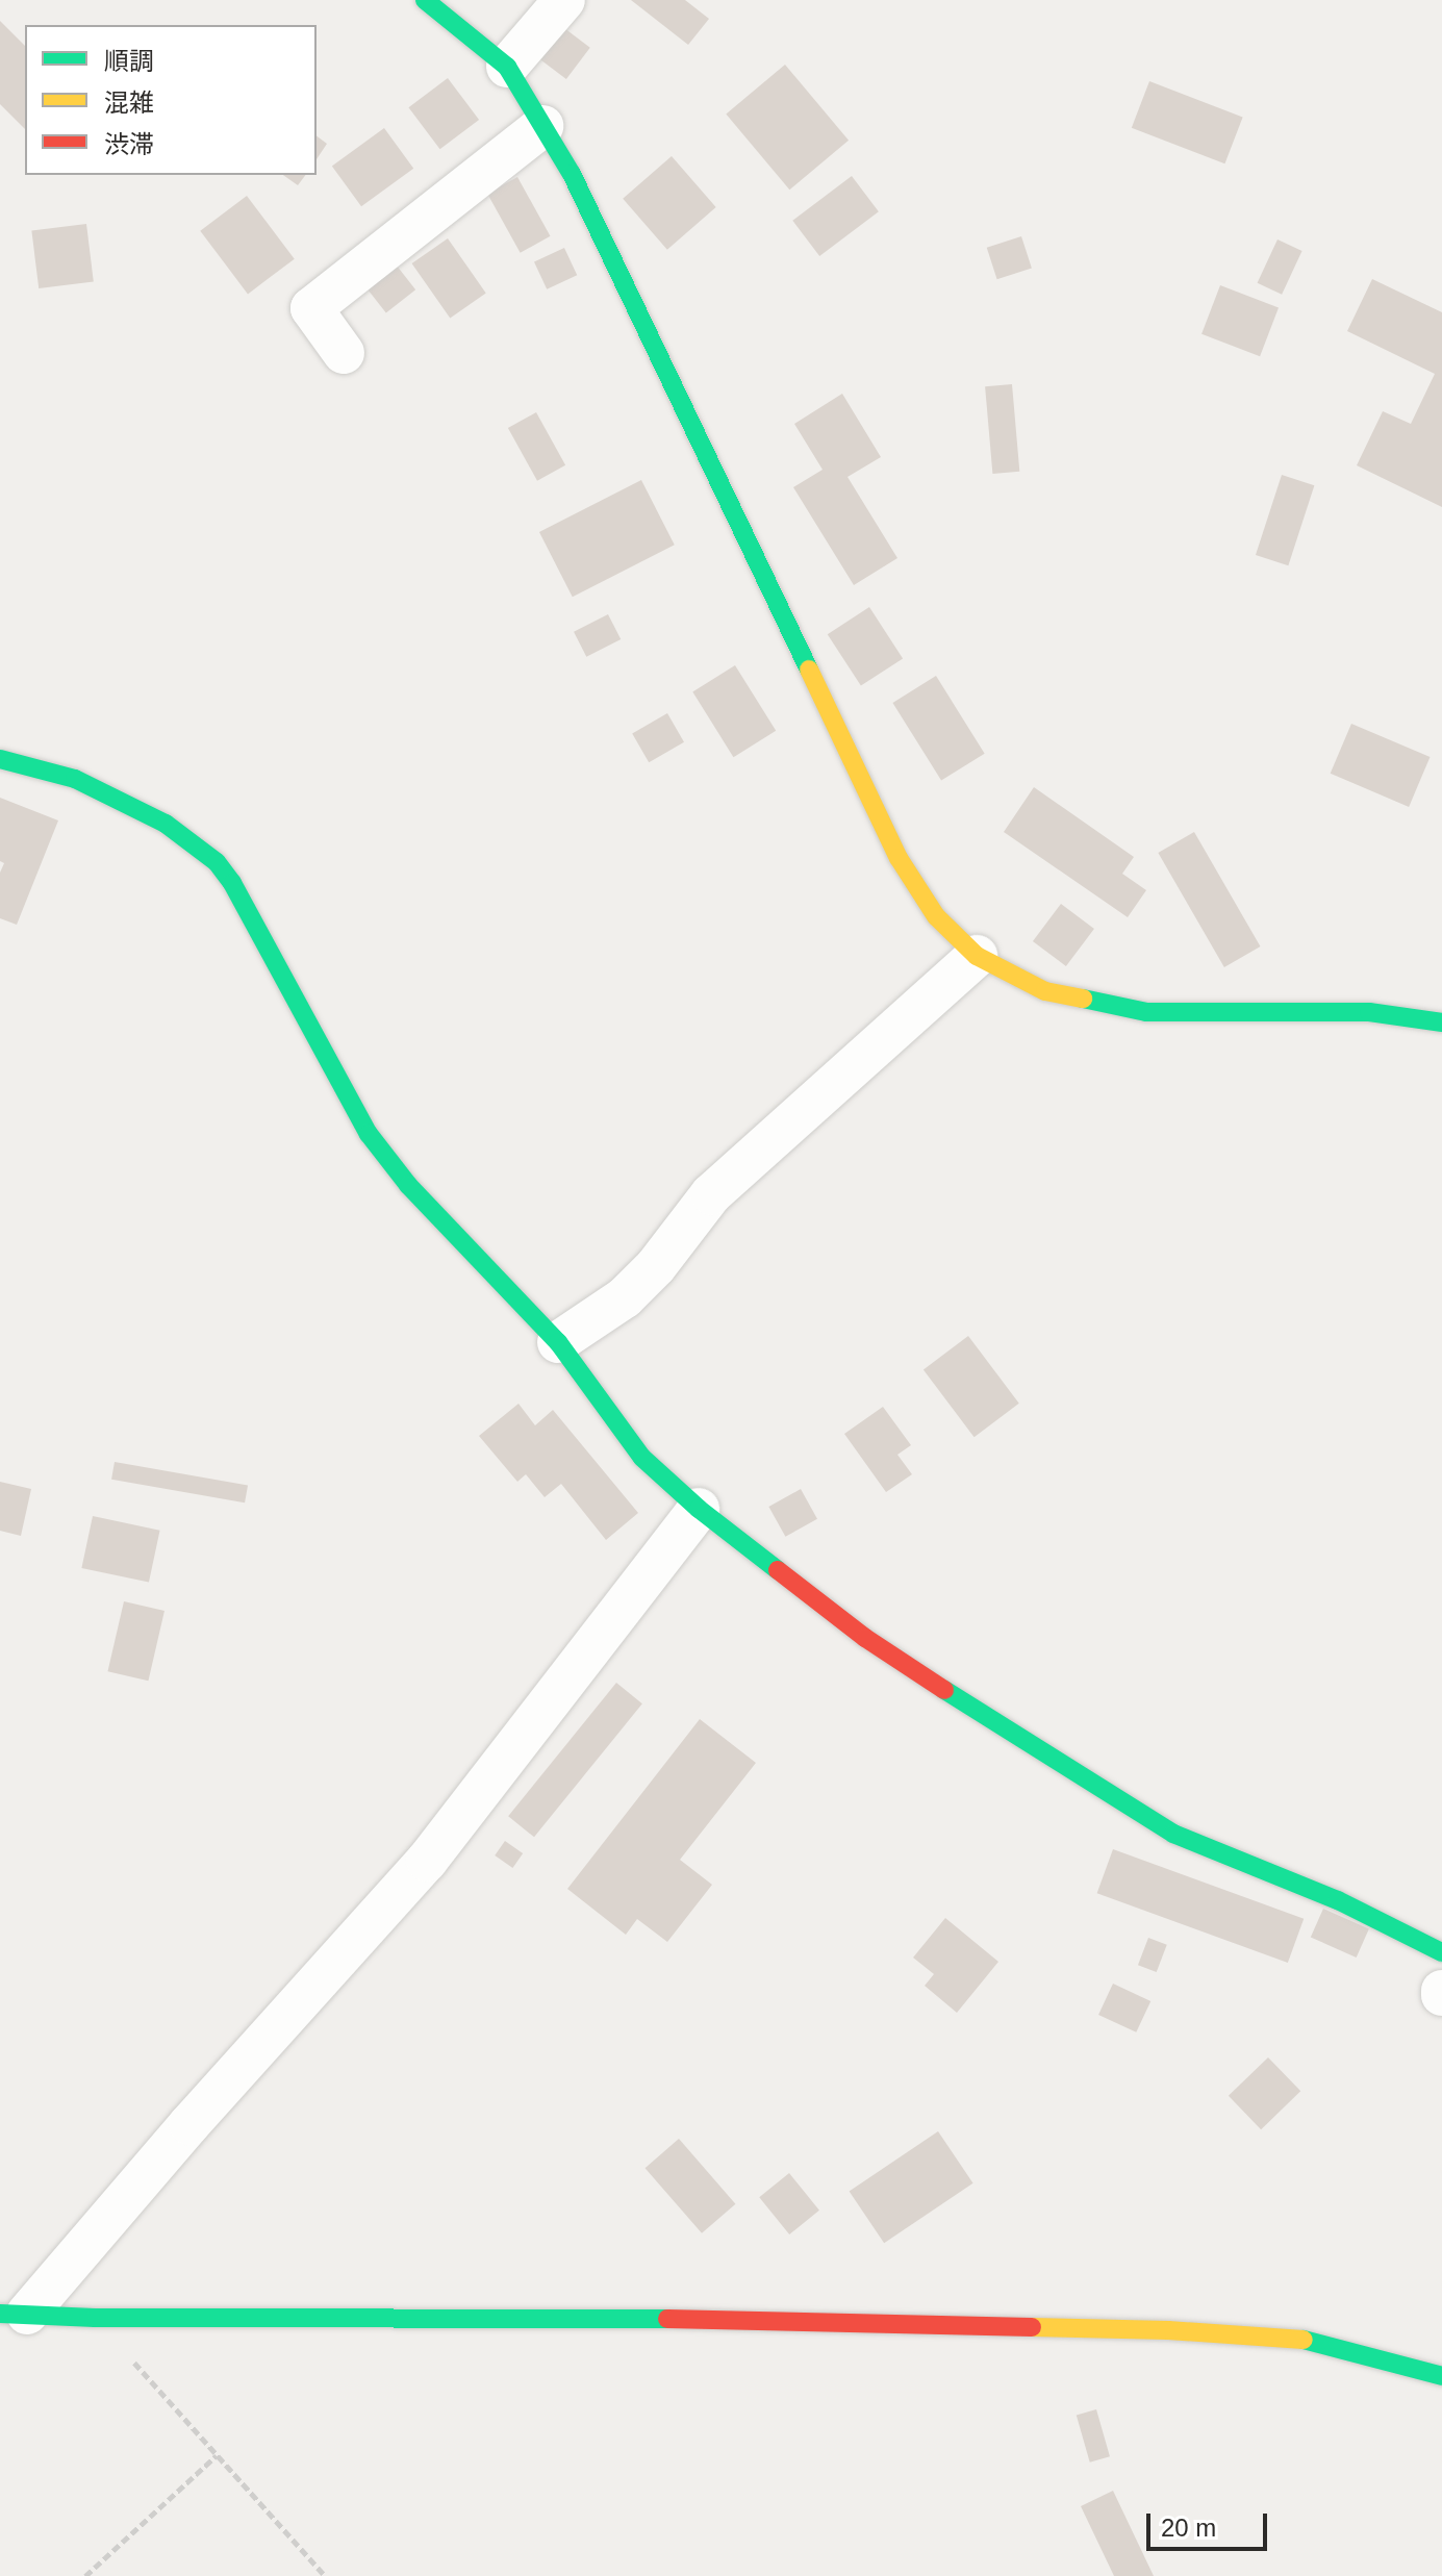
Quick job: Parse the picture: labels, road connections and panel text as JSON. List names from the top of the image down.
{
  "legend": ["順調", "混雑", "渋滞"],
  "scale_bar": "20 m"
}
